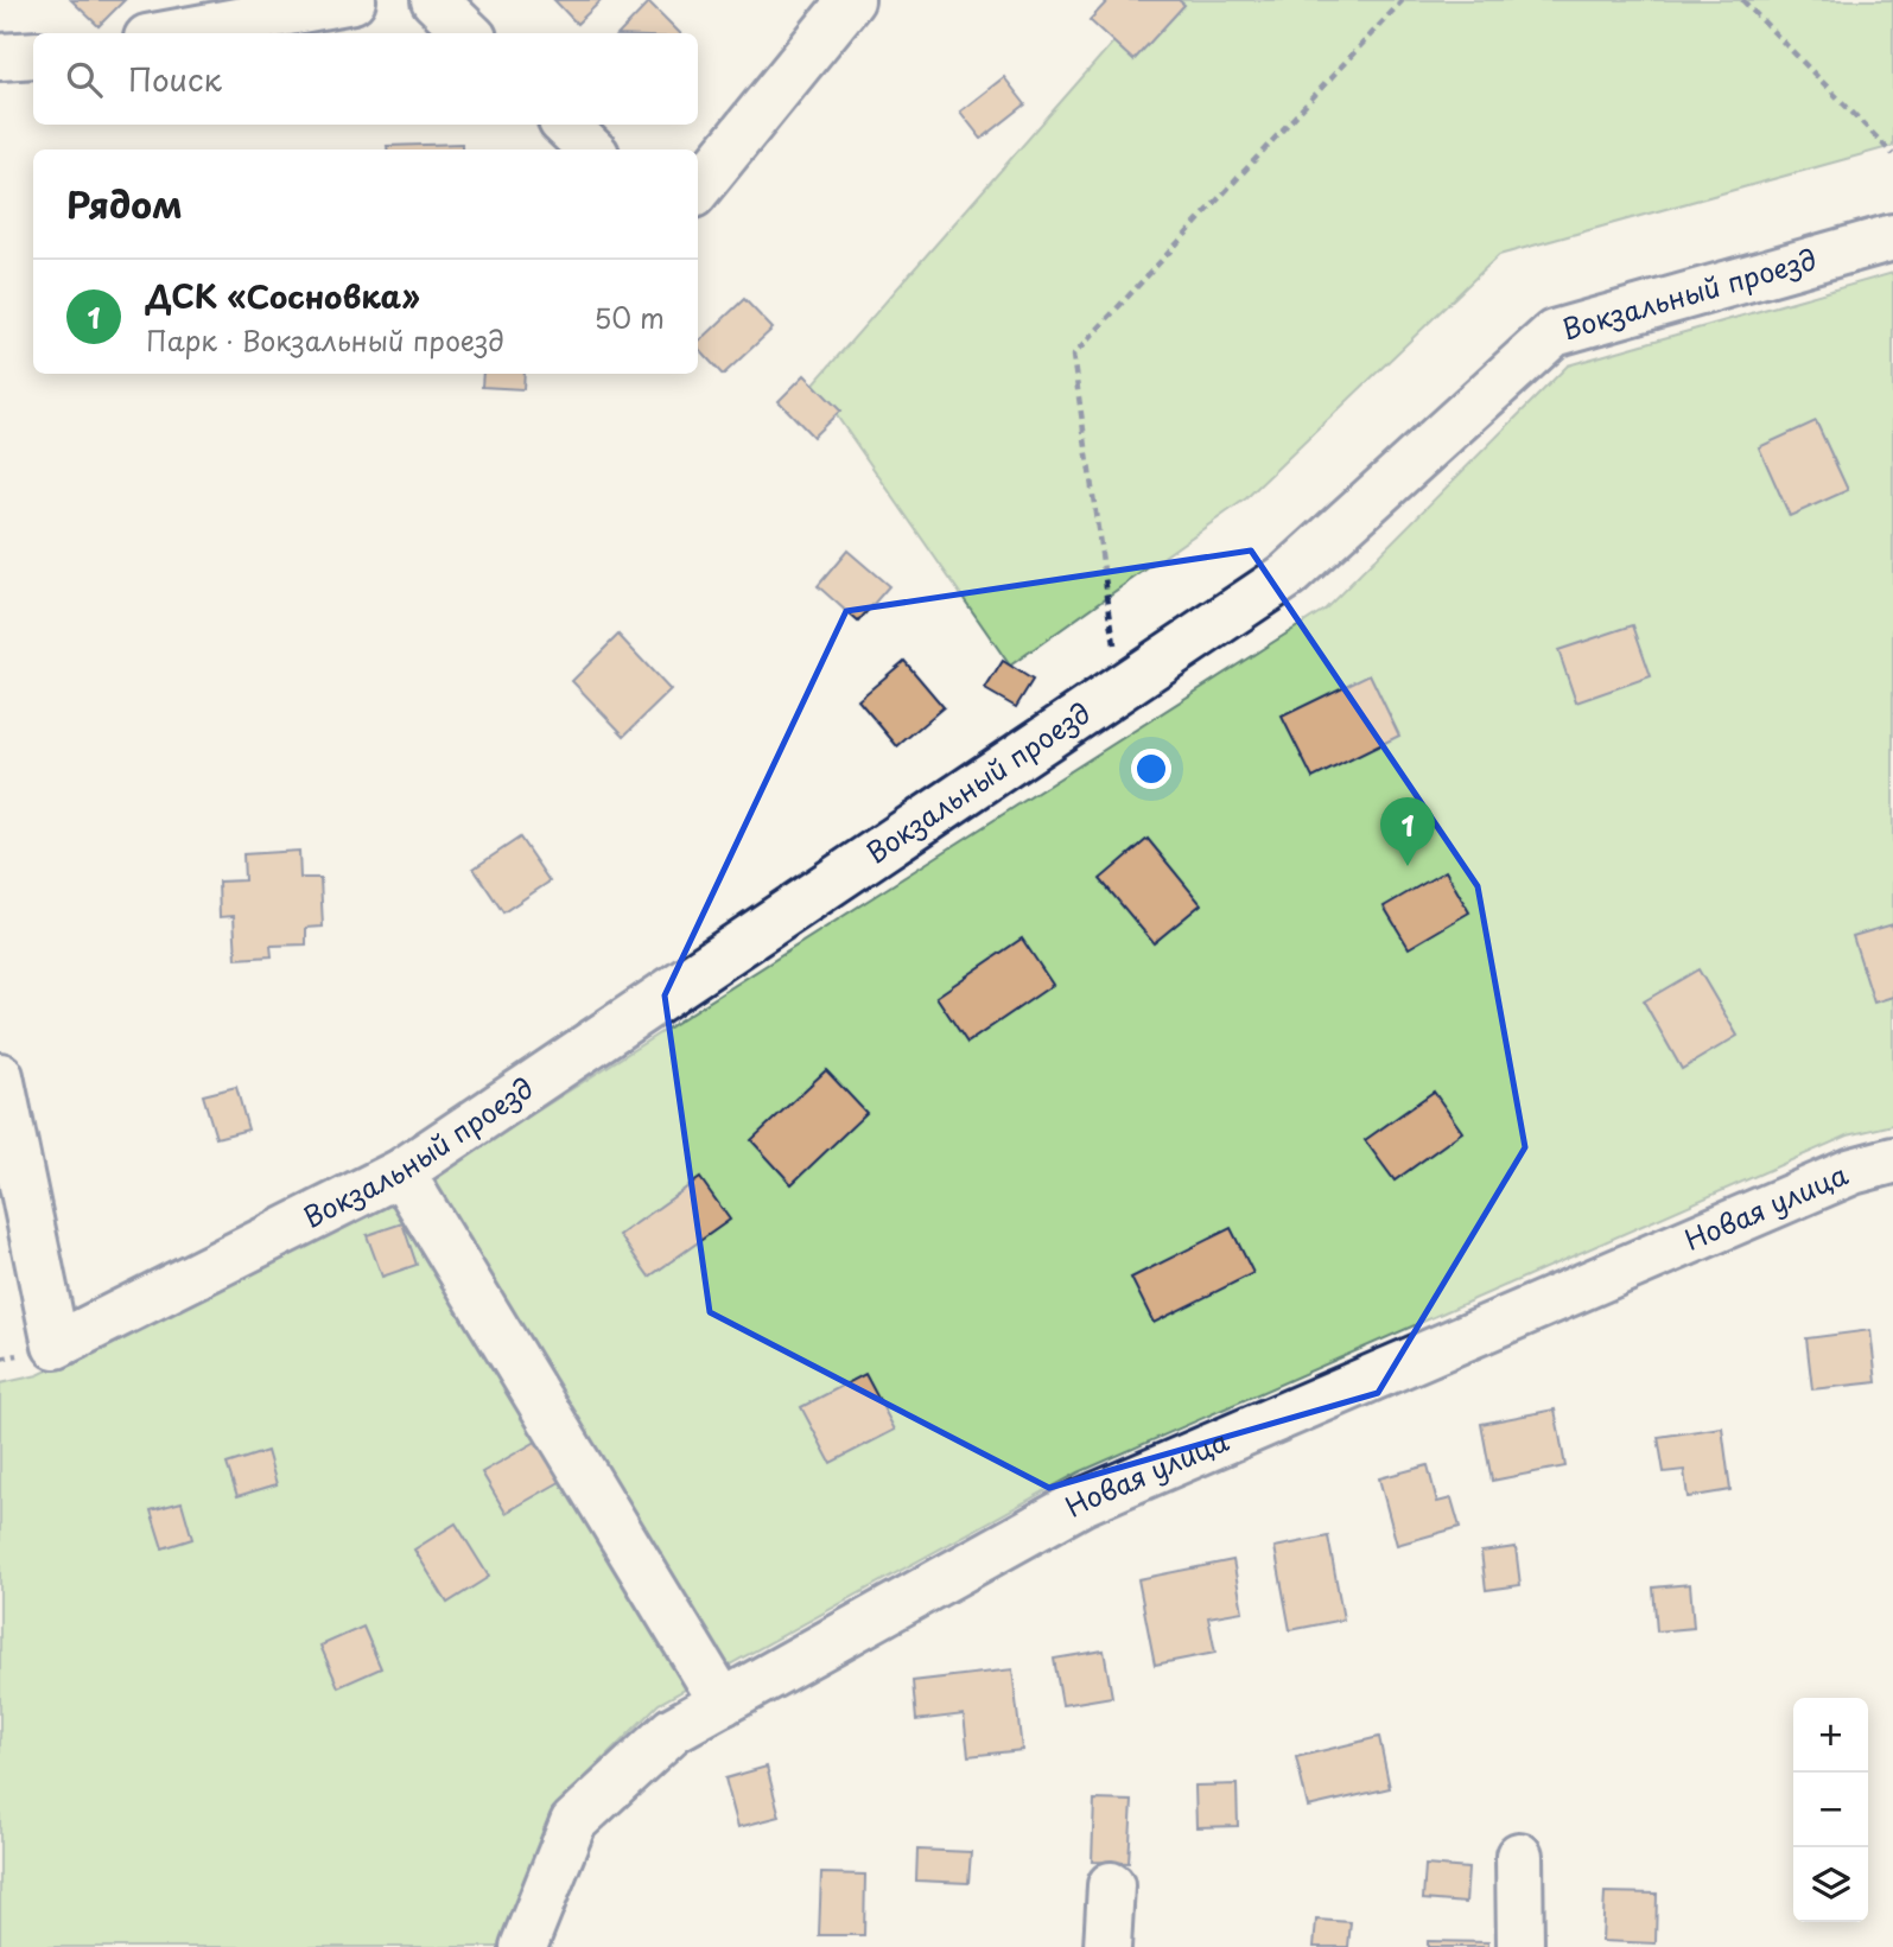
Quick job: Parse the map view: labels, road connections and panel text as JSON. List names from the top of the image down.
{
  "streets": {
    "street": ["Вокзальный проезд", "Новая улица"]
  },
  "page": {
    "search": "Поиск",
    "heading": "Рядом",
    "list": [
      {
        "mark": "1",
        "name": "ДСК «Сосновка»",
        "note": "Парк · Вокзальный проезд",
        "value": "50 m"
      }
    ],
    "pins": "1",
    "map_buttons": ["+", "−"]
  }
}
